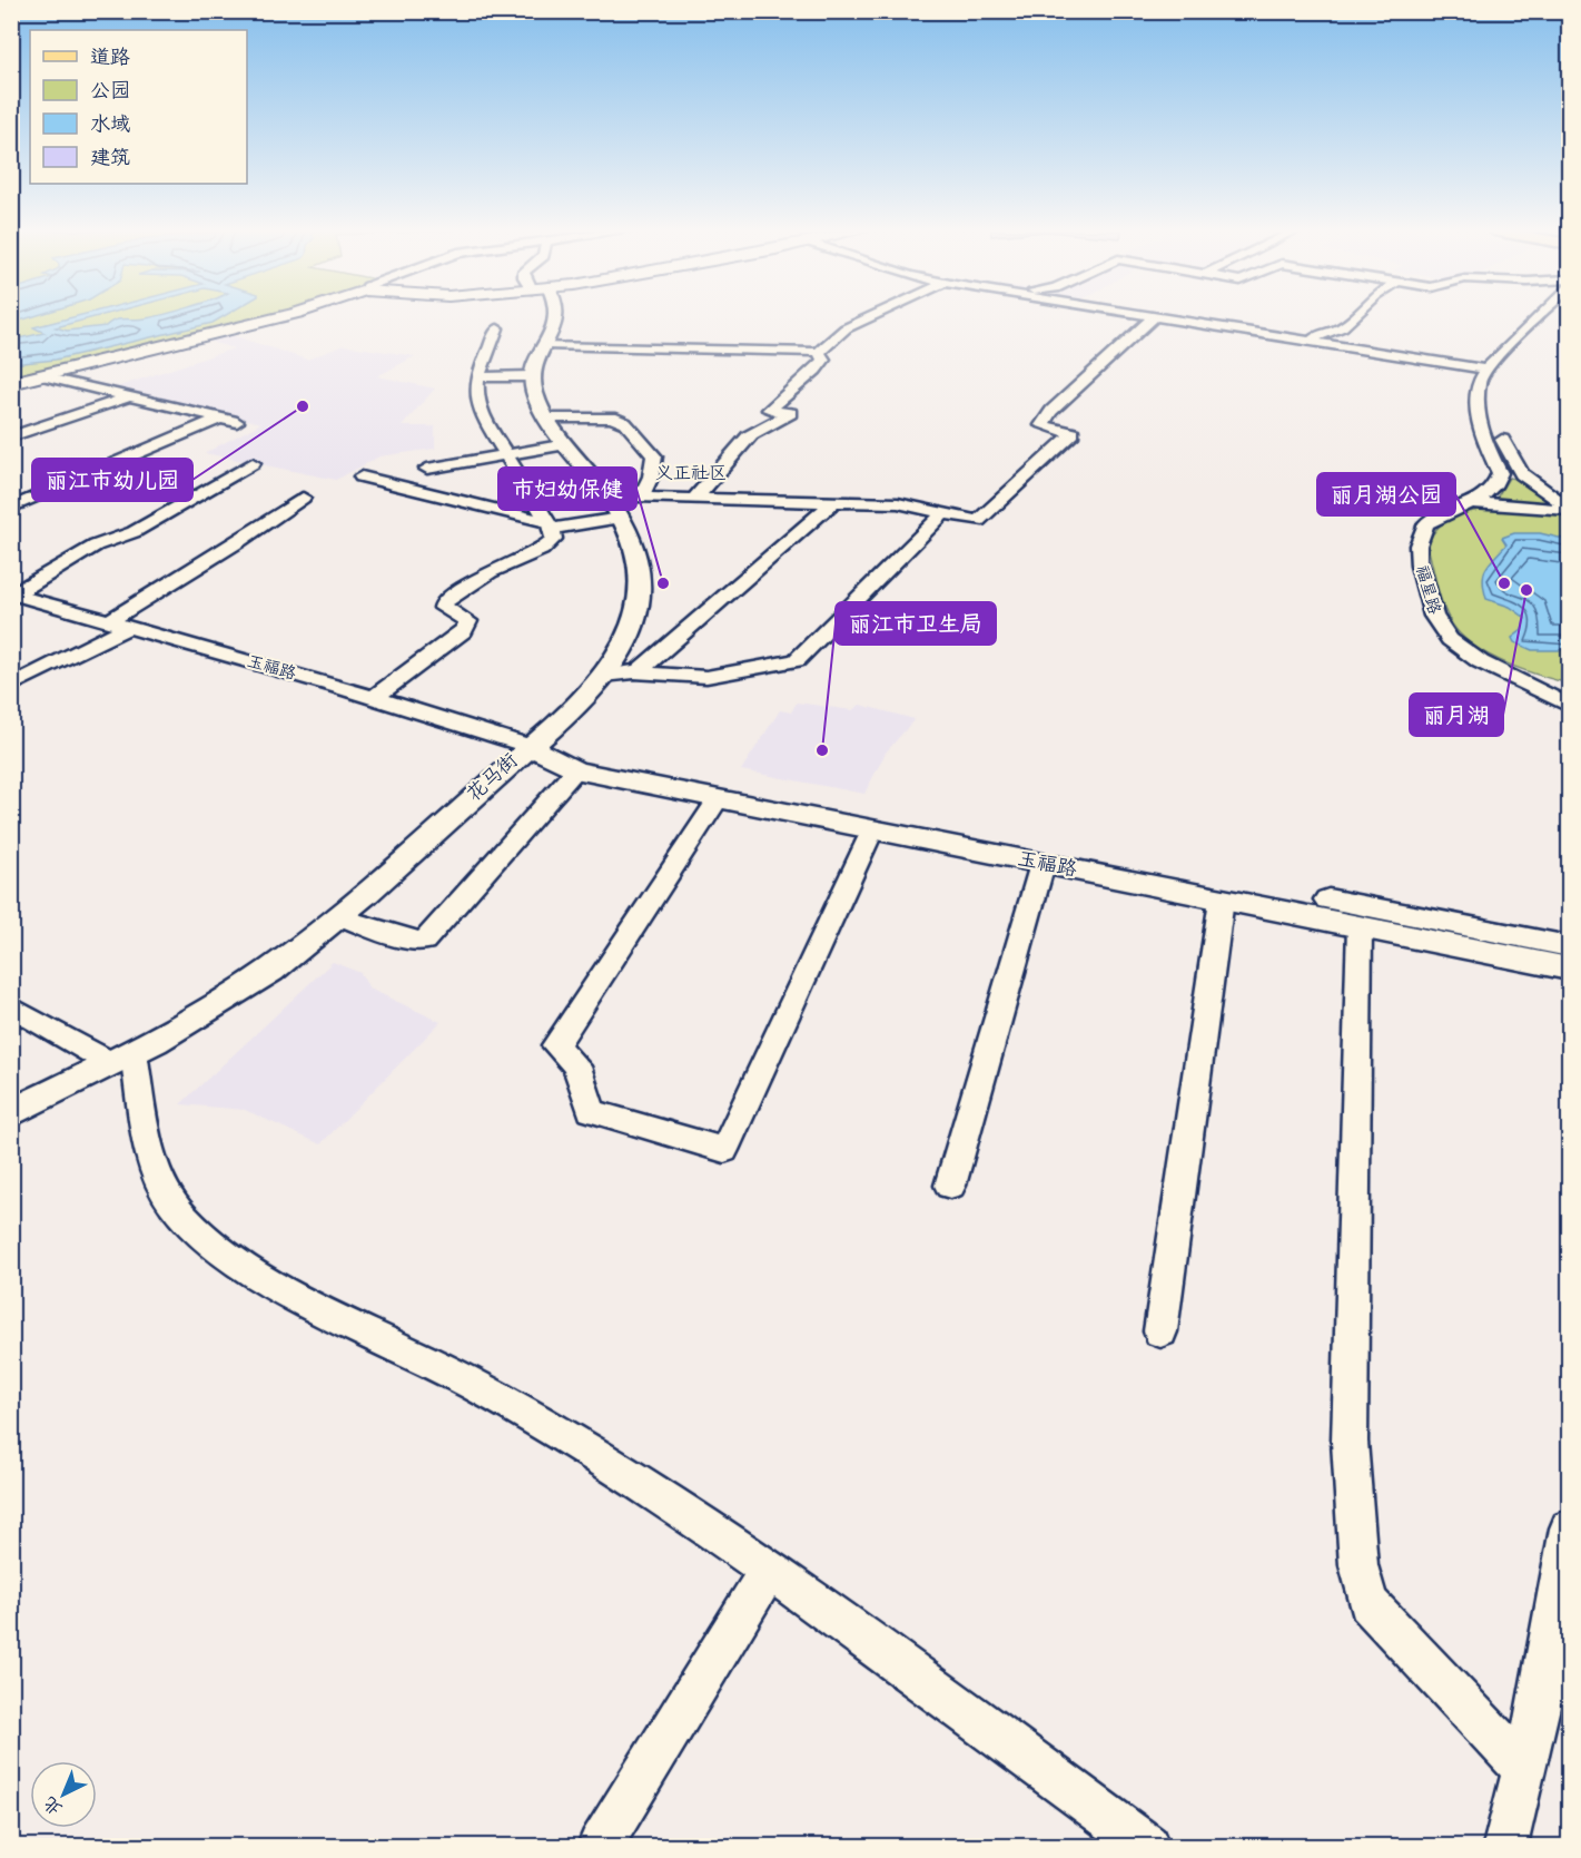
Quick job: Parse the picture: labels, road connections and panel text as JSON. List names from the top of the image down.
{
  "streets": {
    "street": ["福星路", "玉福路", "花马街"]
  },
  "crossings": [
    ["玉福路", "花马街"]
  ],
  "districts": ["义正社区"],
  "places": [
    "丽江市幼儿园",
    "市妇幼保健",
    "丽月湖公园",
    "丽月湖",
    "丽江市卫生局"
  ],
  "legend": [
    "道路",
    "公园",
    "水域",
    "建筑"
  ],
  "north": "bottom left"
}
